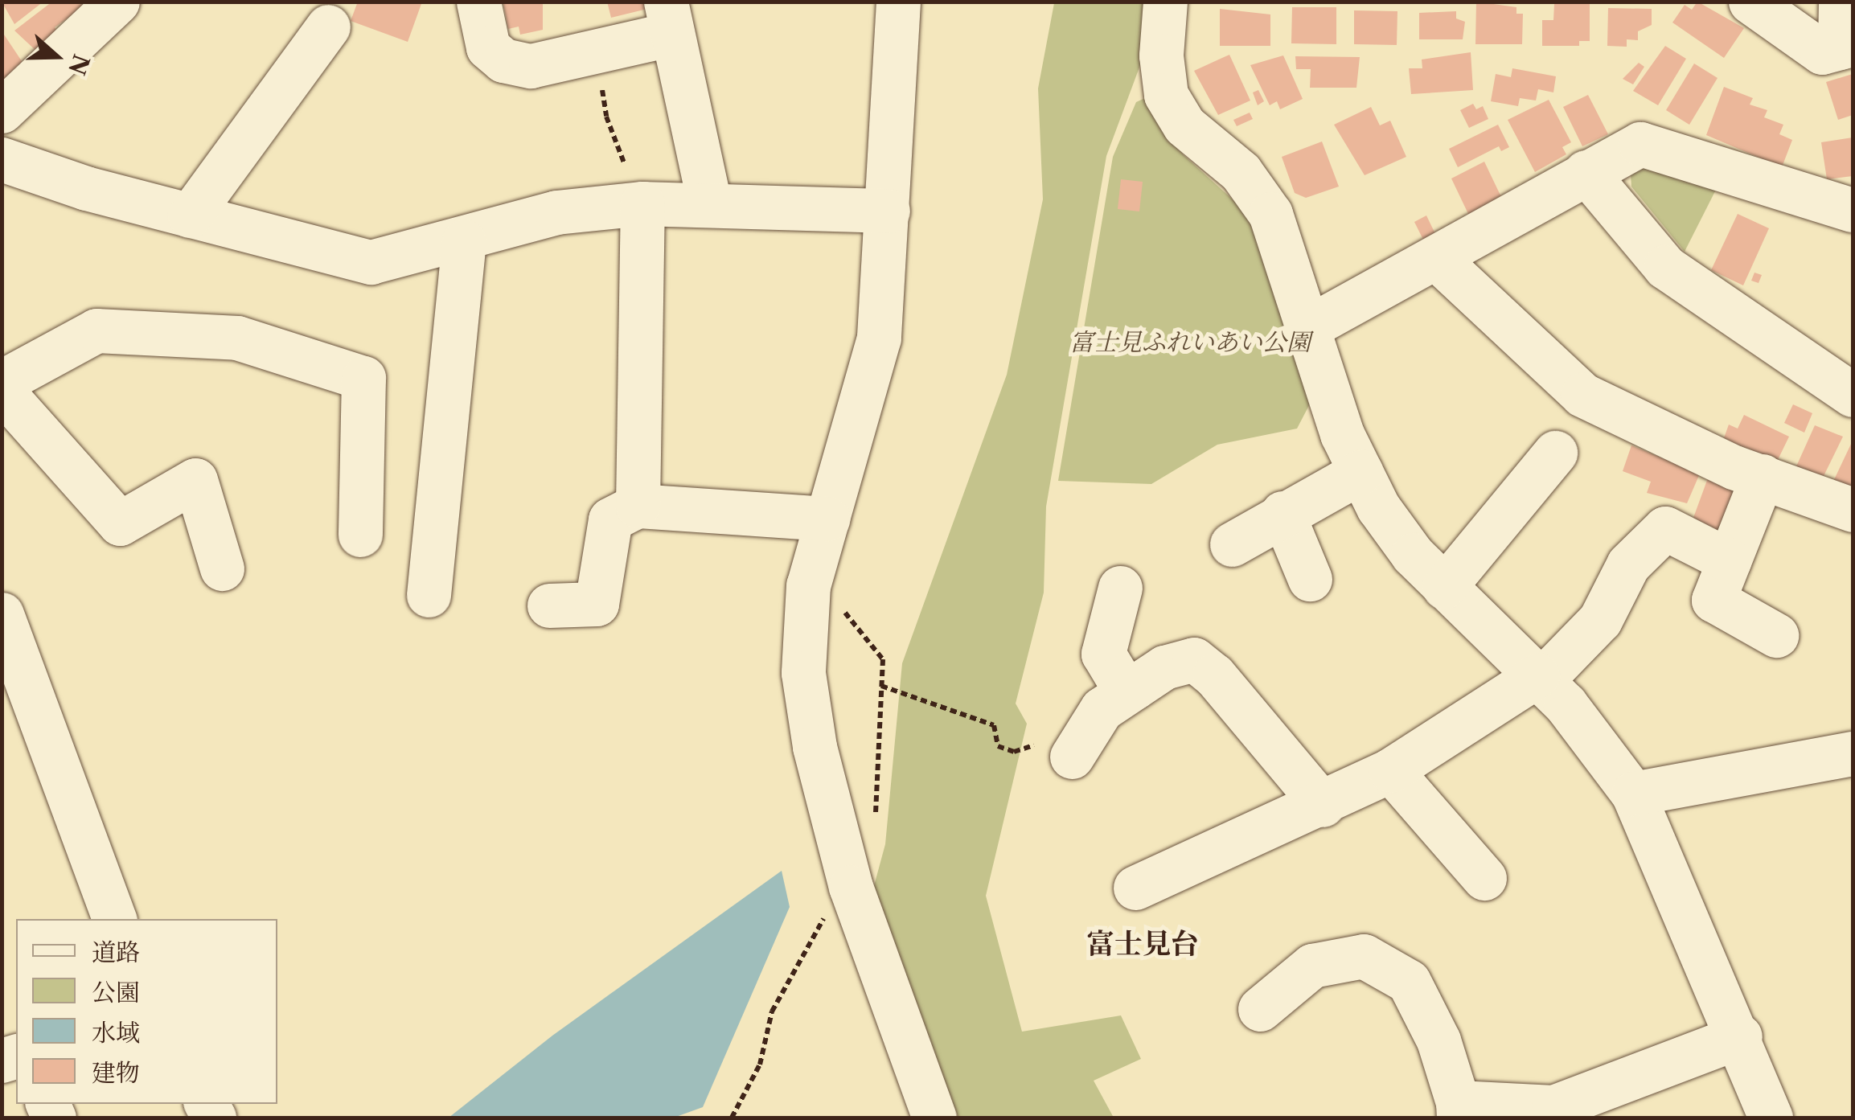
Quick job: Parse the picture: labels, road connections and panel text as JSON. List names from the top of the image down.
{
  "districts": ["富士見台"],
  "parks": ["富士見ふれいあい公園"],
  "legend": [
    "道路",
    "公園",
    "水域",
    "建物"
  ],
  "north": "right"
}
